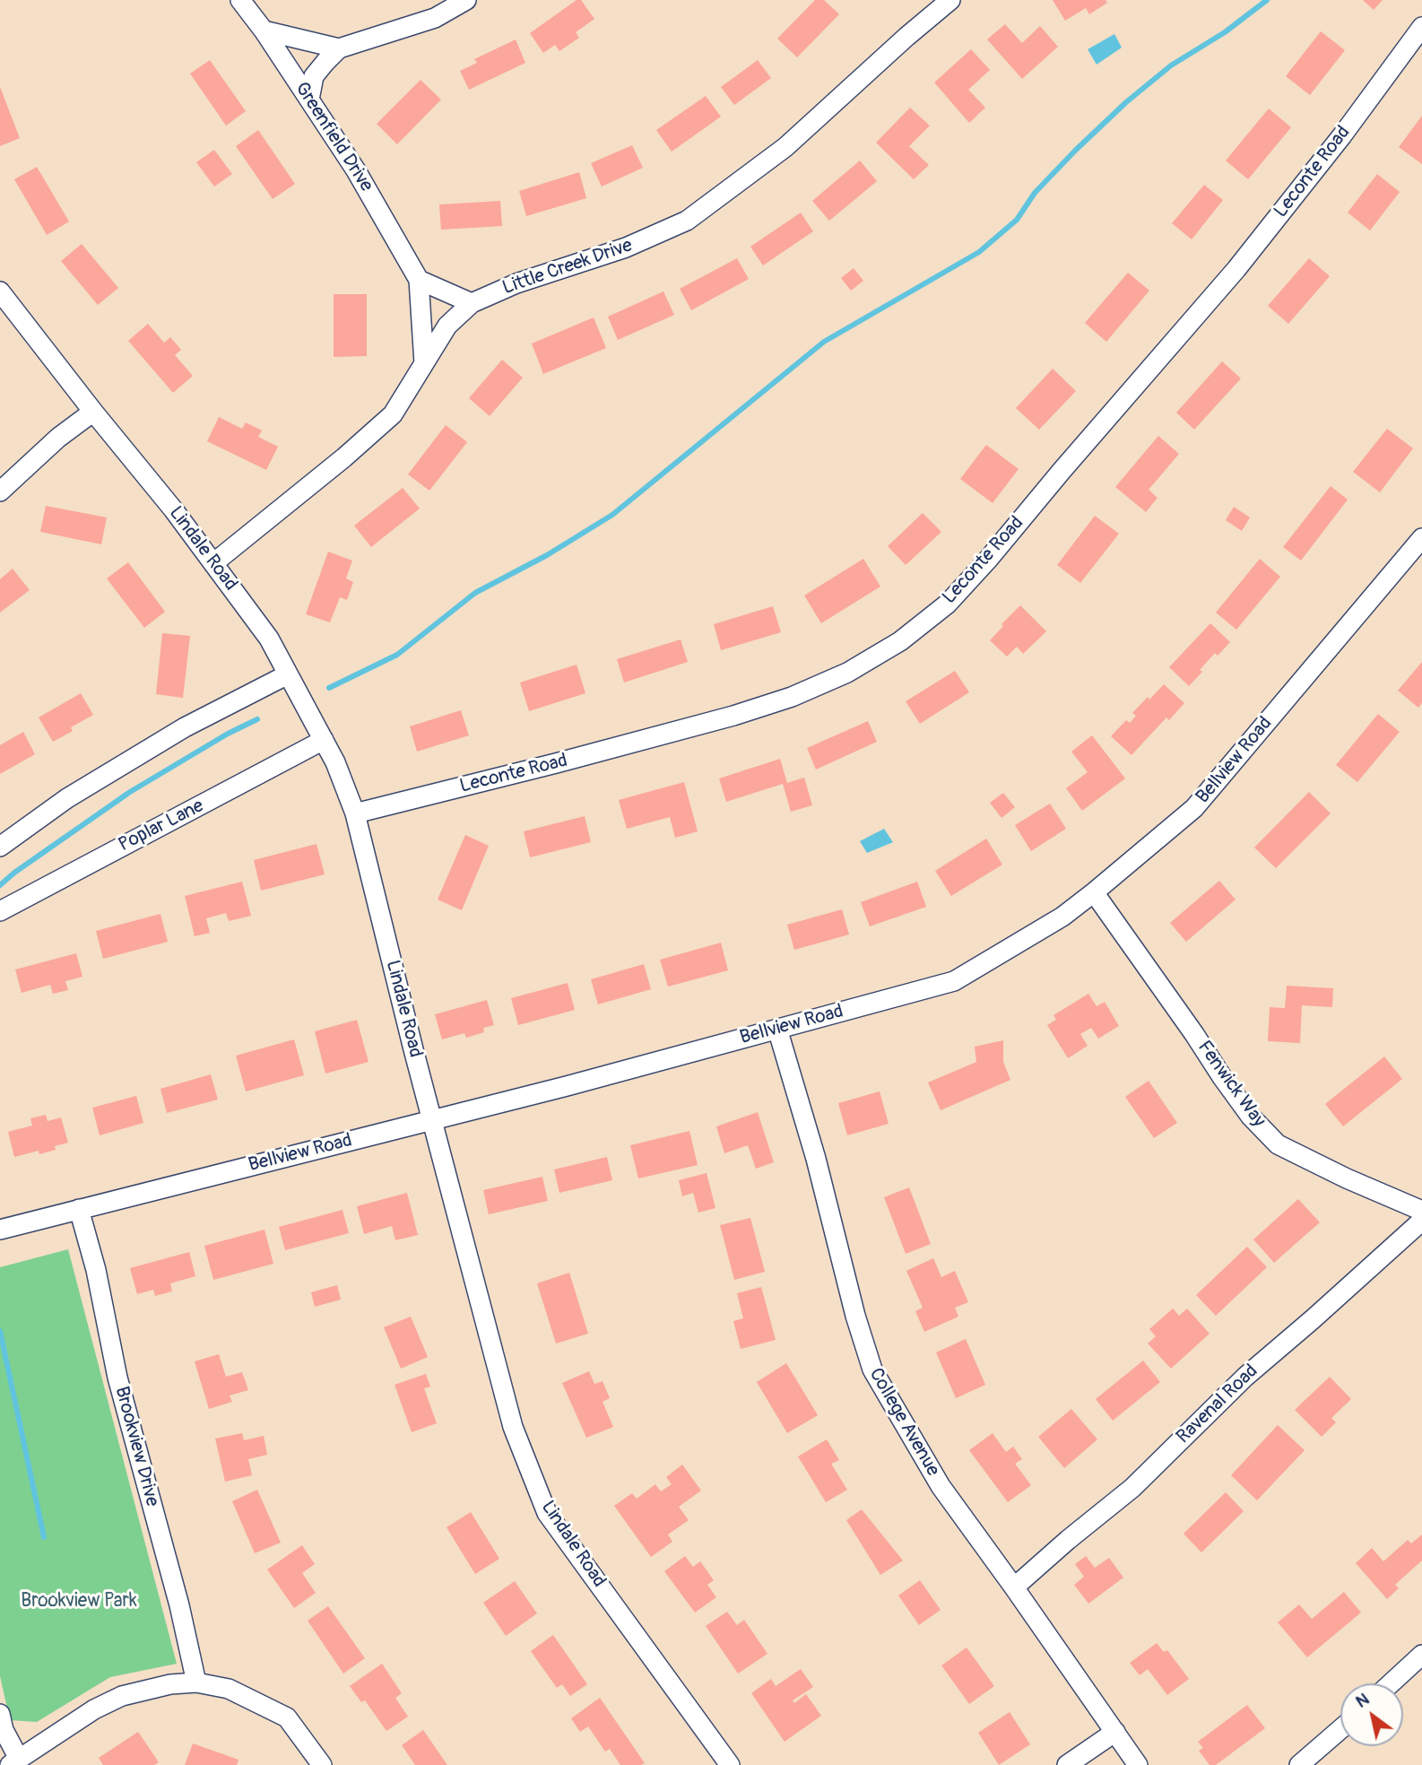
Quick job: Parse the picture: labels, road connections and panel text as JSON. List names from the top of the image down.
{
  "streets": {
    "street": [
      "Greenfield Drive",
      "Leconte Road",
      "Little Creek Drive",
      "Lindale Road",
      "Bellview Road",
      "Poplar Lane",
      "Fenwick Way",
      "Ravenal Road",
      "College Avenue",
      "Brookview Drive"
    ]
  },
  "crossings": [
    ["Greenfield Drive", "Little Creek Drive"],
    ["Leconte Road", "Lindale Road"],
    ["Little Creek Drive", "Lindale Road"],
    ["Lindale Road", "Bellview Road"],
    ["Lindale Road", "Poplar Lane"],
    ["Bellview Road", "Fenwick Way"],
    ["Bellview Road", "College Avenue"],
    ["Bellview Road", "Brookview Drive"],
    ["Ravenal Road", "College Avenue"]
  ],
  "parks": ["Brookview Park"],
  "north": "top left"
}
